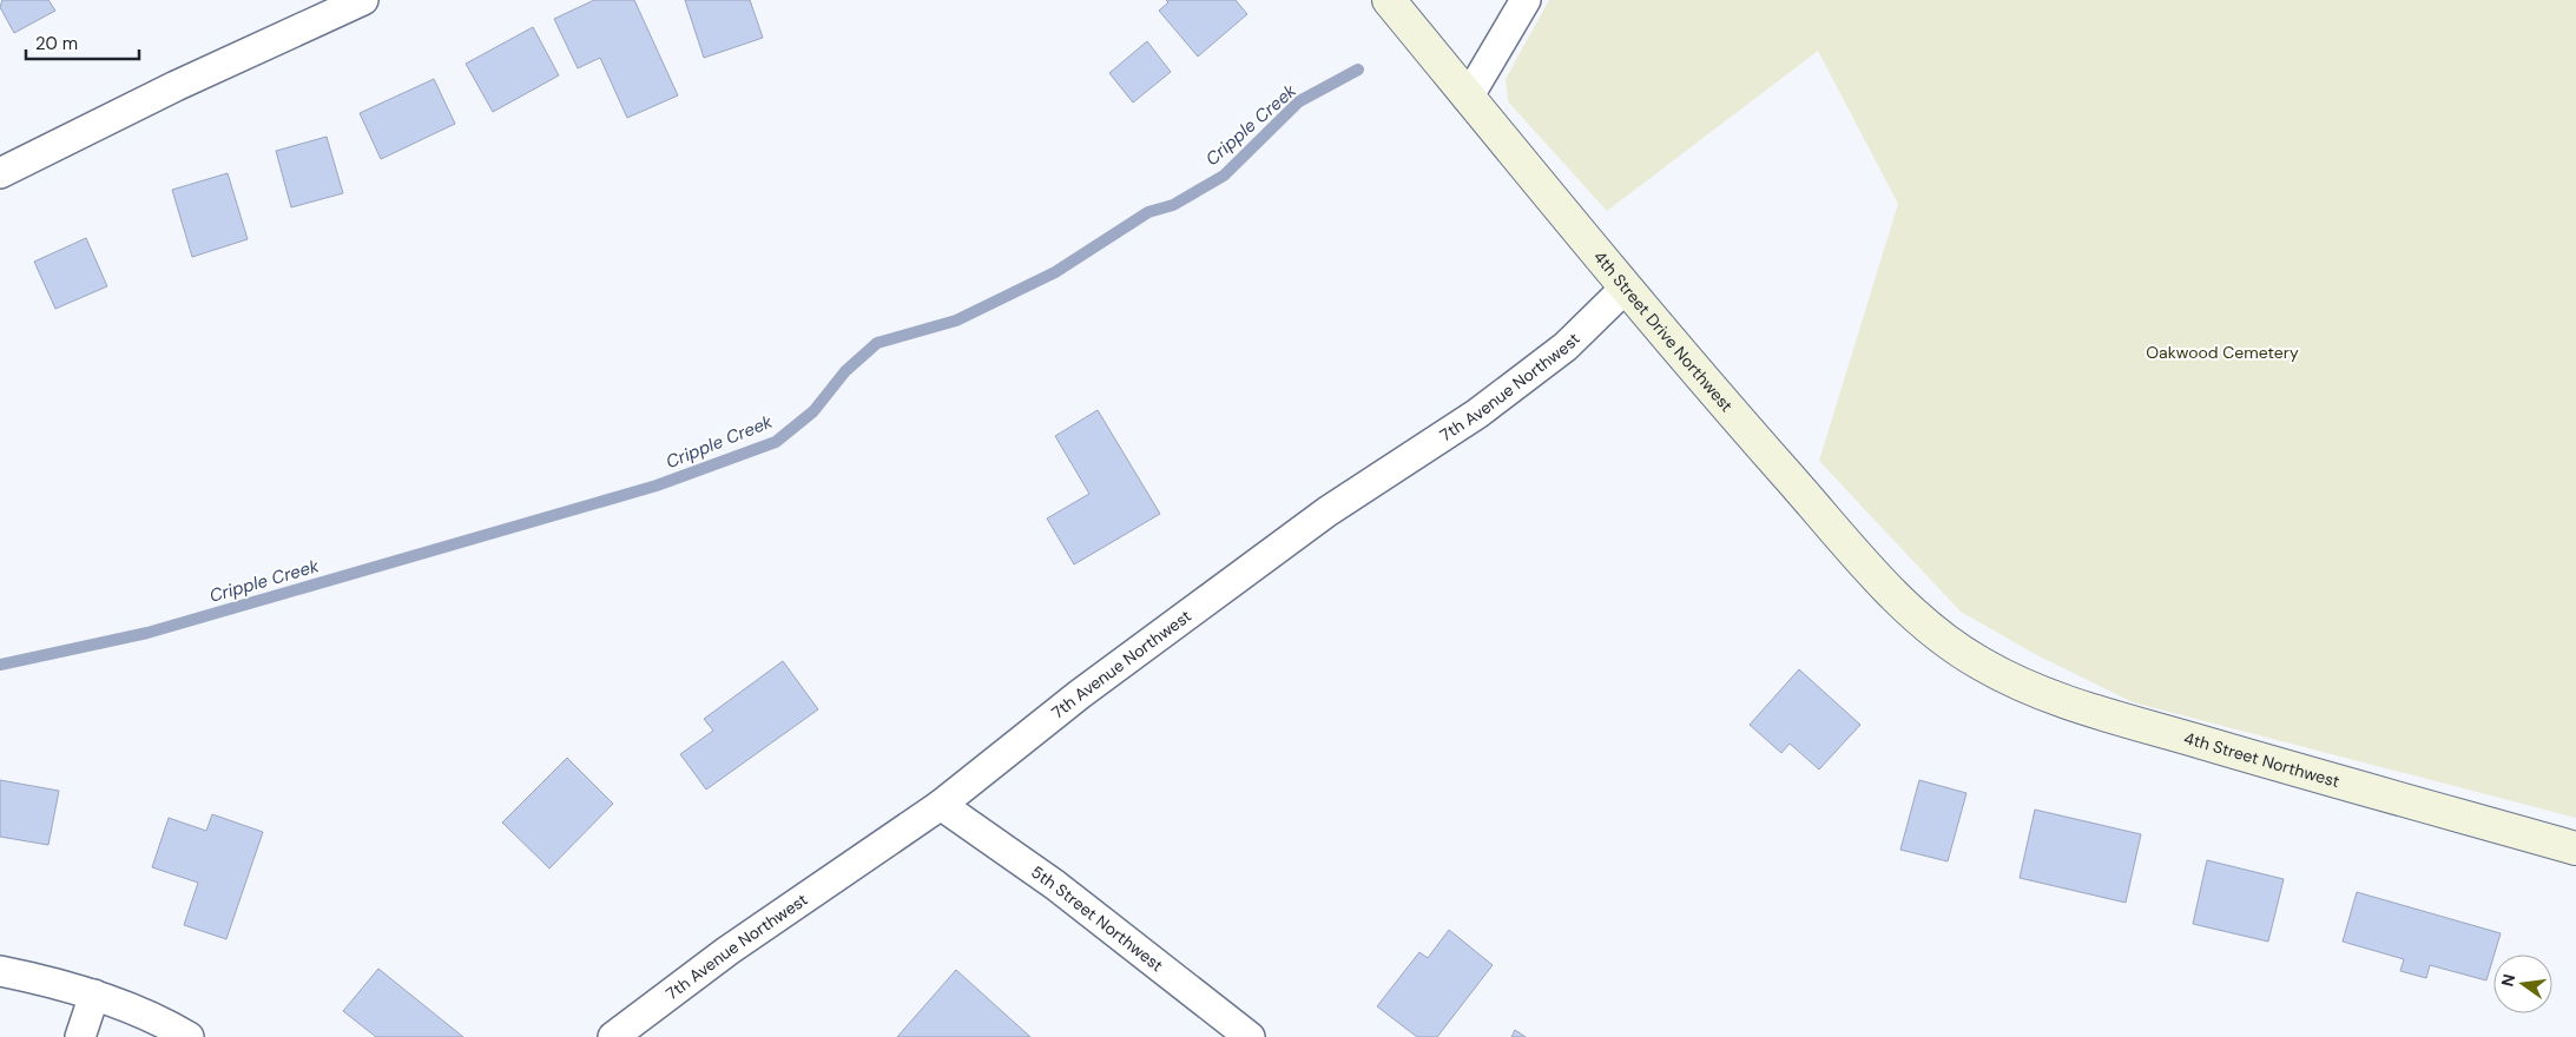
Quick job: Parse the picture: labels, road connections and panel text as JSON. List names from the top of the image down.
{
  "streets": {
    "main road": ["4th Street Drive Northwest", "4th Street Northwest"],
    "street": ["7th Avenue Northwest", "5th Street Northwest"]
  },
  "crossings": [
    ["4th Street Drive Northwest", "7th Avenue Northwest"],
    ["4th Street Drive Northwest", "4th Street Northwest"],
    ["7th Avenue Northwest", "5th Street Northwest"]
  ],
  "water": ["Cripple Creek"],
  "parks": ["Oakwood Cemetery"],
  "scale_bar": "20 m",
  "north": "left"
}
